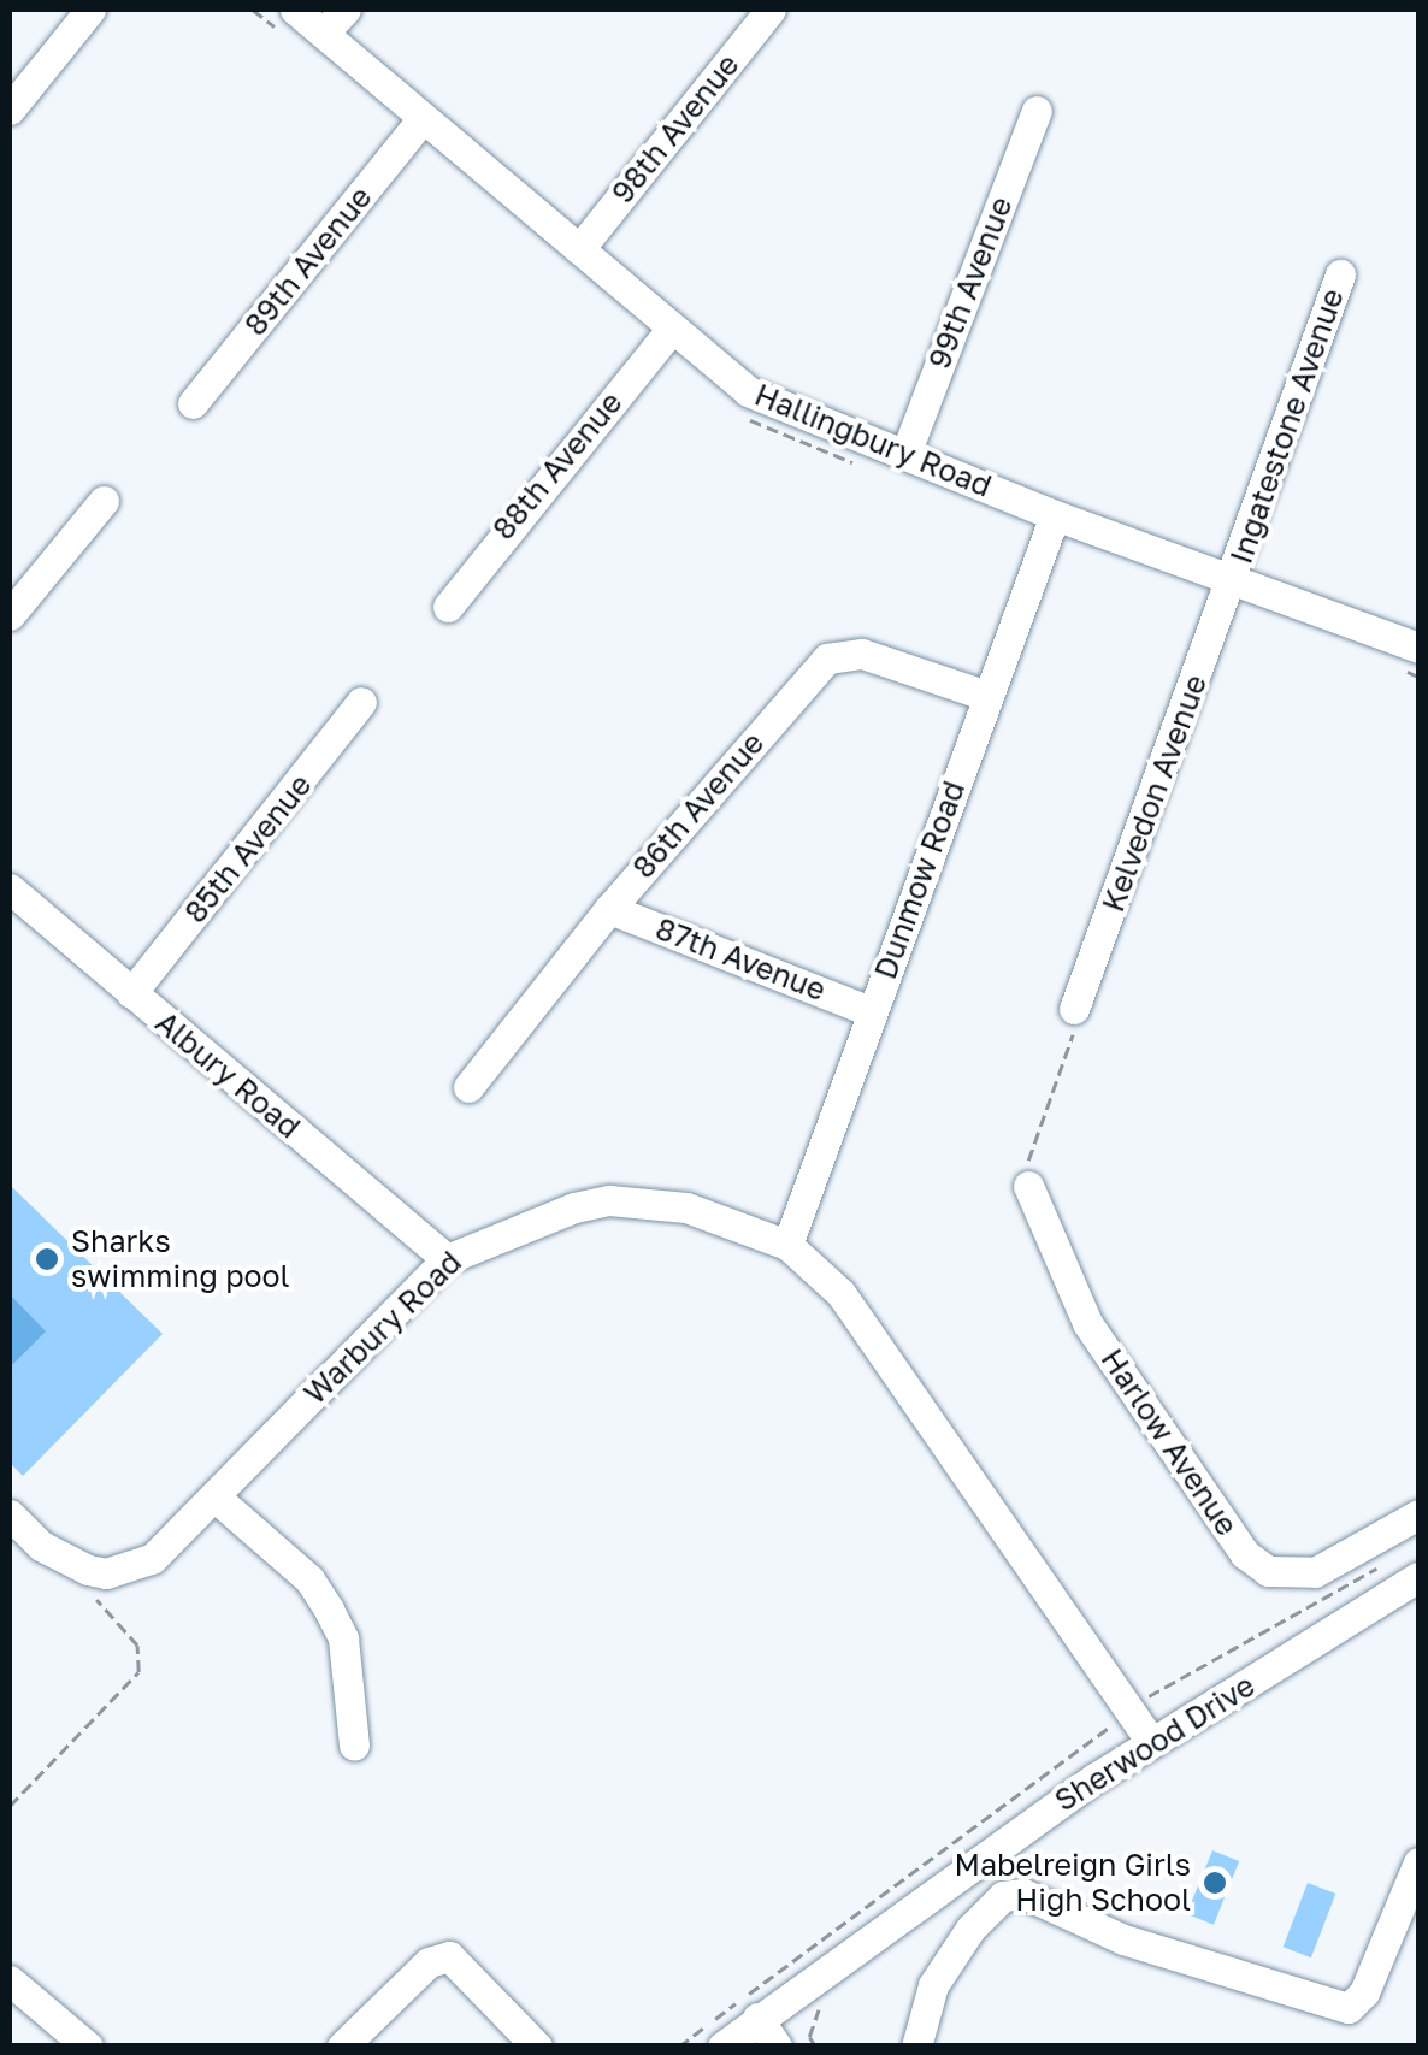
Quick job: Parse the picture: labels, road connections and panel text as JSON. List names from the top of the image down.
{
  "streets": {
    "street": [
      "98th Avenue",
      "89th Avenue",
      "99th Avenue",
      "Ingatestone Avenue",
      "Hallingbury Road",
      "88th Avenue",
      "Kelvedon Avenue",
      "86th Avenue",
      "85th Avenue",
      "Dunmow Road",
      "87th Avenue",
      "Albury Road",
      "Warbury Road",
      "Harlow Avenue",
      "Sherwood Drive"
    ]
  },
  "crossings": [
    ["98th Avenue", "Hallingbury Road"],
    ["89th Avenue", "Hallingbury Road"],
    ["99th Avenue", "Hallingbury Road"],
    ["Ingatestone Avenue", "Hallingbury Road"],
    ["Ingatestone Avenue", "Kelvedon Avenue"],
    ["Hallingbury Road", "88th Avenue"],
    ["Hallingbury Road", "Kelvedon Avenue"],
    ["Hallingbury Road", "Dunmow Road"],
    ["86th Avenue", "Dunmow Road"],
    ["86th Avenue", "87th Avenue"],
    ["85th Avenue", "Albury Road"],
    ["Dunmow Road", "87th Avenue"],
    ["Dunmow Road", "Warbury Road"],
    ["Albury Road", "Warbury Road"],
    ["Warbury Road", "Sherwood Drive"],
    ["Harlow Avenue", "Sherwood Drive"]
  ],
  "places": ["Sharks swimming pool", "Mabelreign Girls High School"]
}
